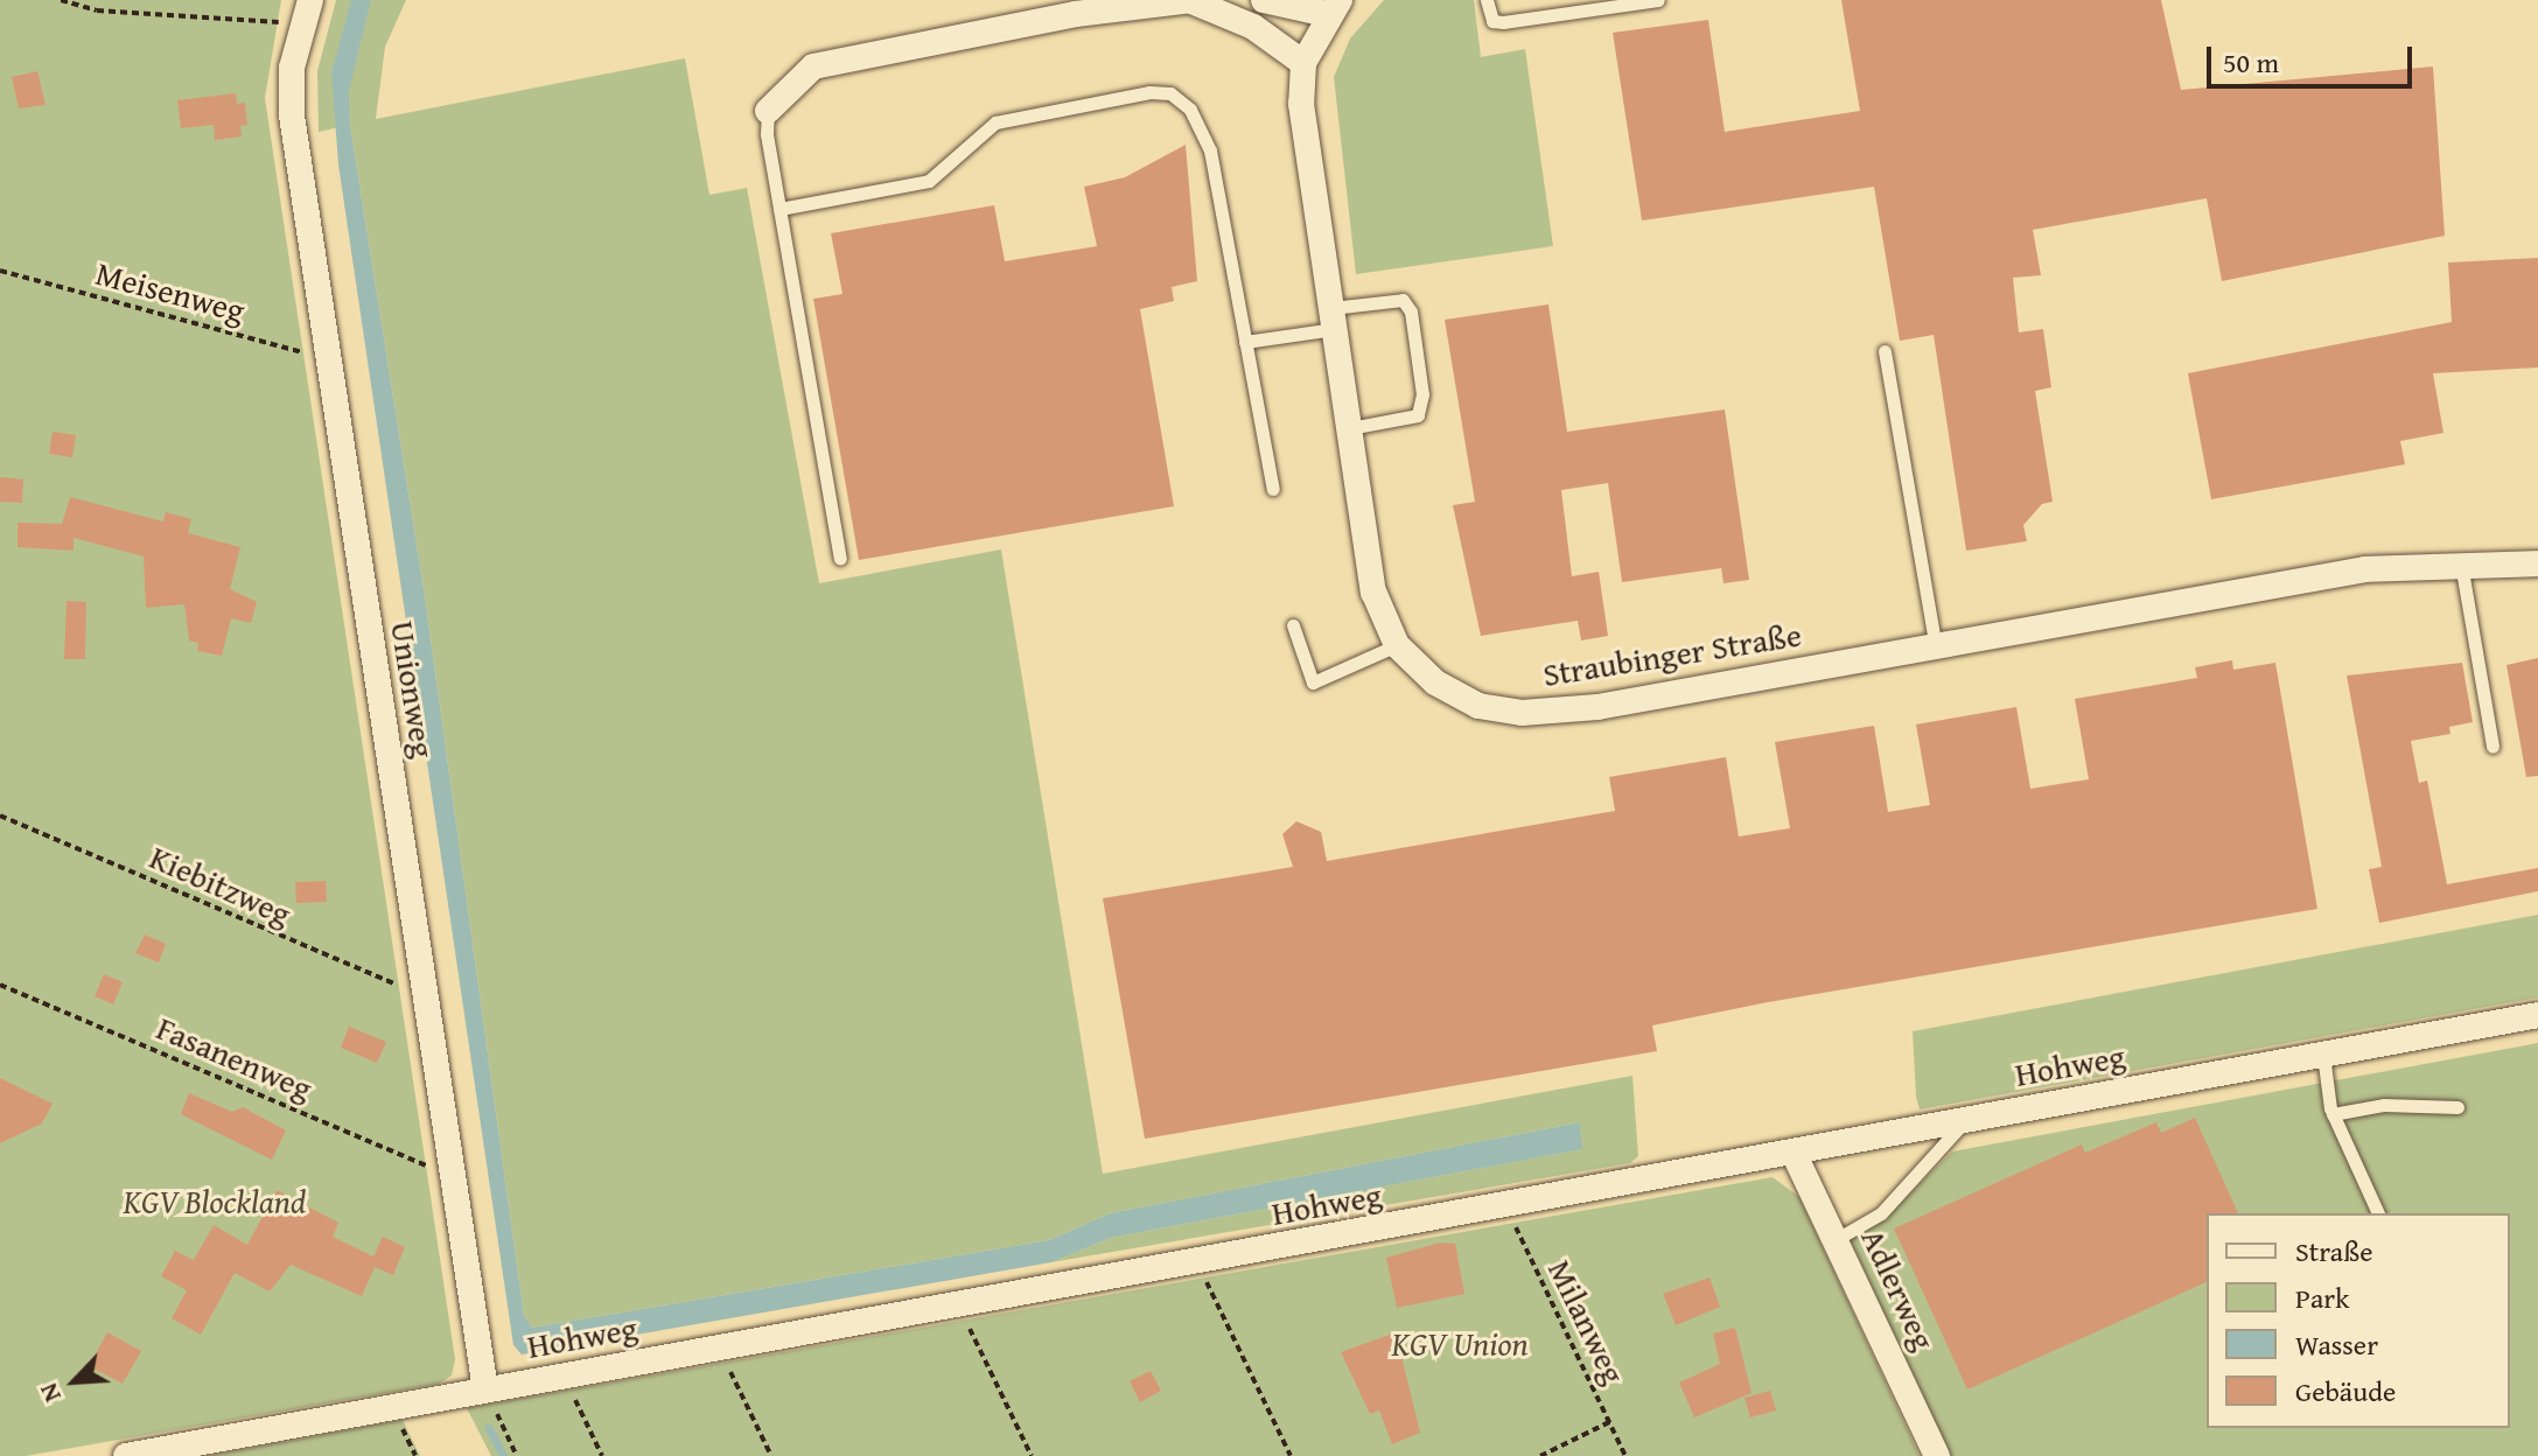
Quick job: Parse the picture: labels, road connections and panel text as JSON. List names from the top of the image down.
{
  "streets": {
    "street": [
      "Straubinger Straße",
      "Unionweg",
      "Hohweg",
      "Adlerweg"
    ],
    "path": [
      "Meisenweg",
      "Kiebitzweg",
      "Fasanenweg",
      "Milanweg"
    ]
  },
  "crossings": [
    ["Meisenweg", "Unionweg"],
    ["Unionweg", "Kiebitzweg"],
    ["Unionweg", "Fasanenweg"],
    ["Unionweg", "Hohweg"],
    ["Hohweg", "Adlerweg"],
    ["Hohweg", "Milanweg"]
  ],
  "parks": ["KGV Blockland", "KGV Union"],
  "legend": [
    "Straße",
    "Park",
    "Wasser",
    "Gebäude"
  ],
  "scale_bar": "50 m",
  "north": "bottom left"
}
